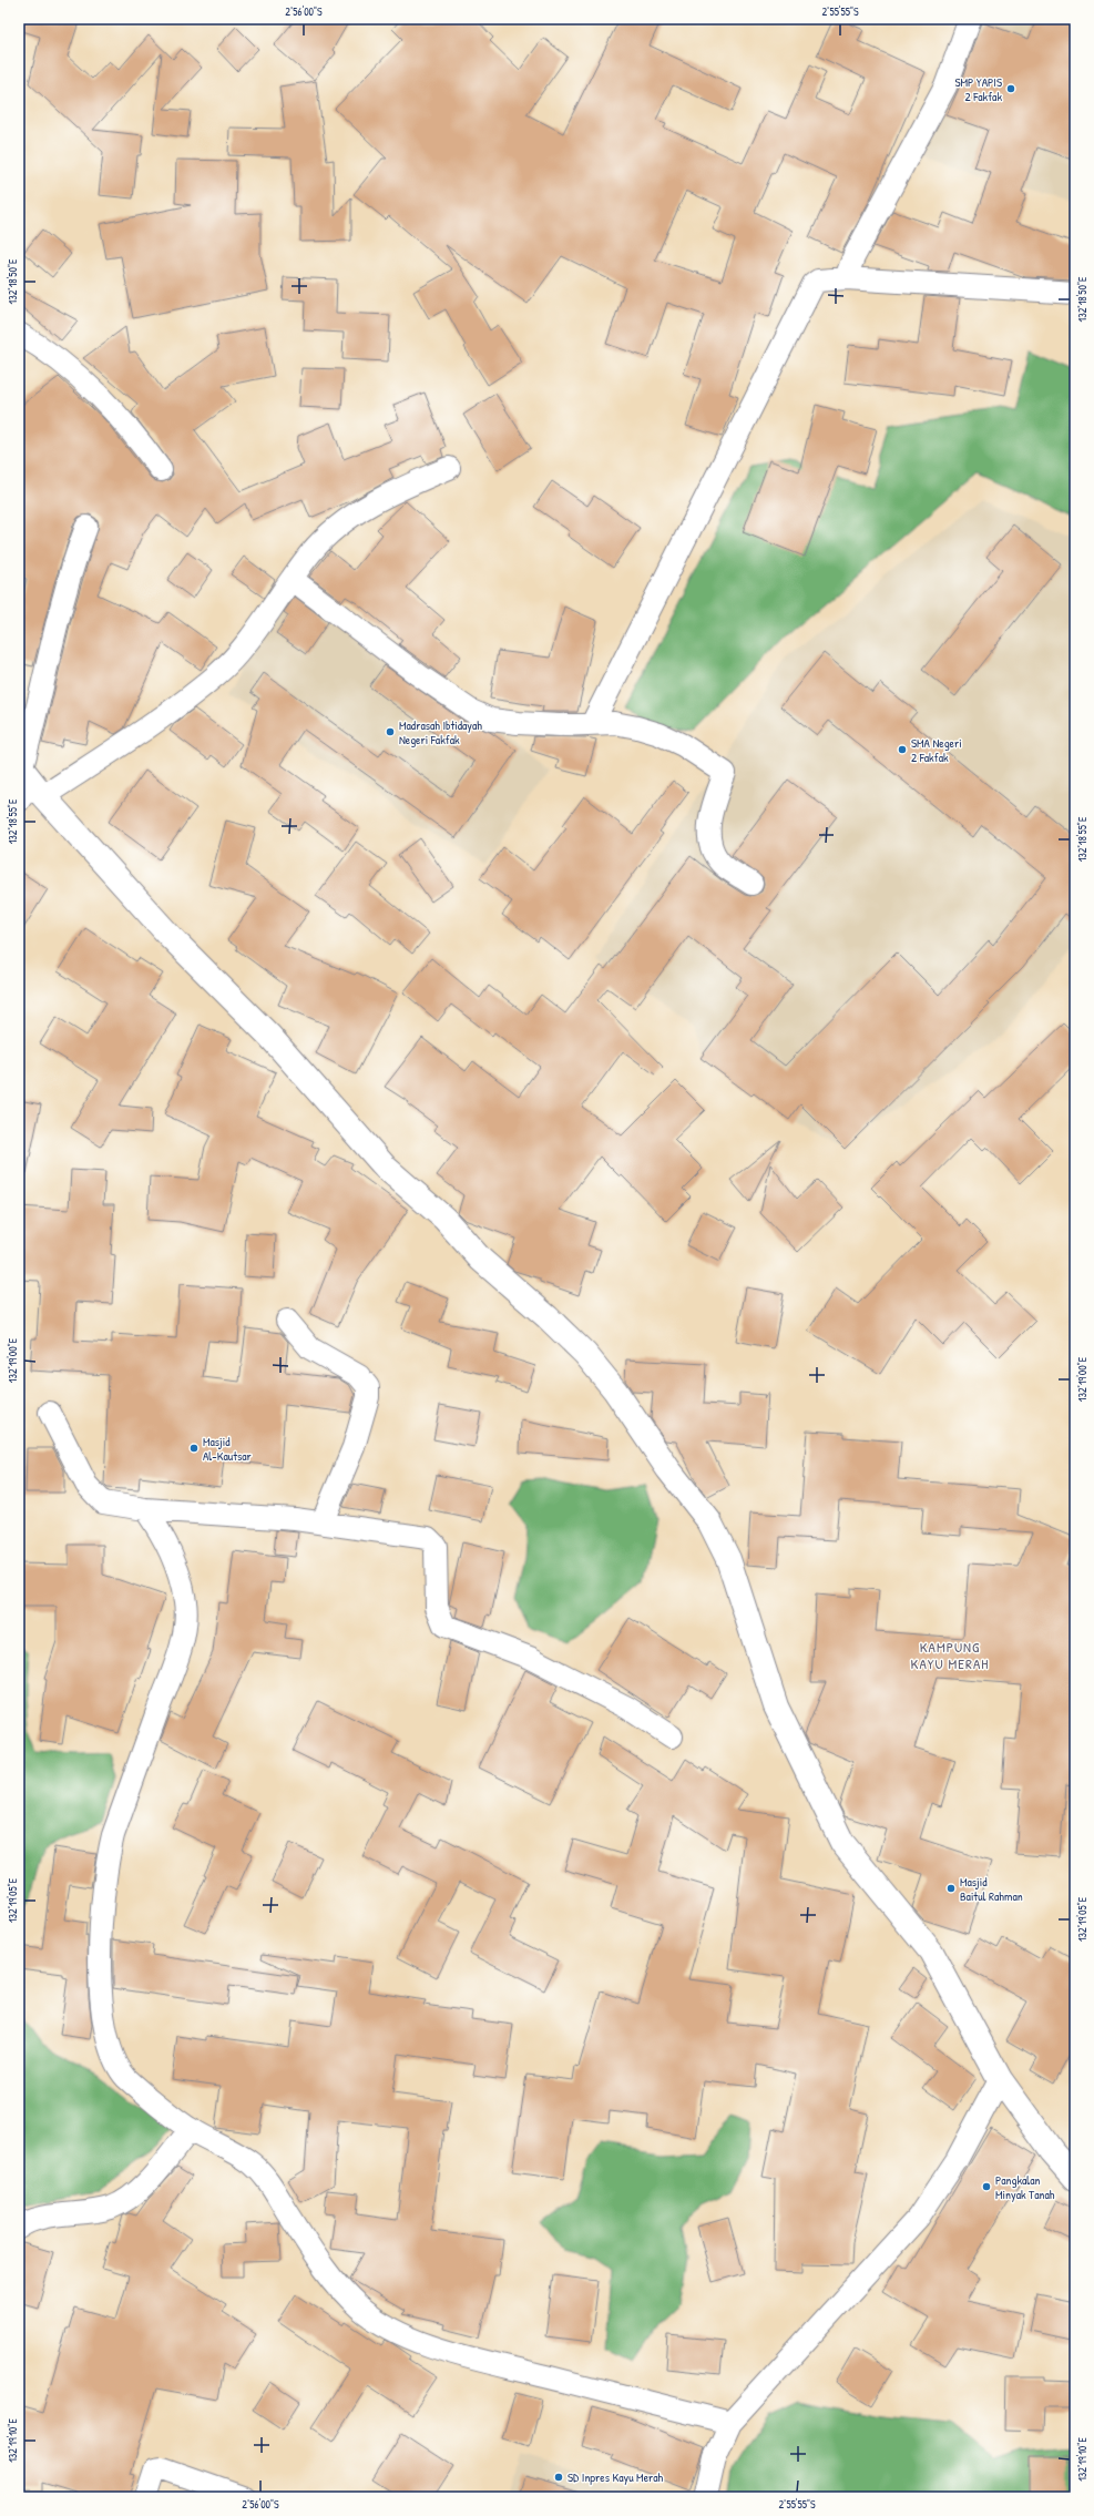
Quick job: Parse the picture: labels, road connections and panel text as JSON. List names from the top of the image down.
{
  "districts": ["KAMPUNG KAYU MERAH"],
  "places": [
    "SMP YAPIS 2 Fakfak",
    "Madrasah Ibtidayah Negeri Fakfak",
    "SMA Negeri 2 Fakfak",
    "Masjid Al-Kautsar",
    "Masjid Baitul Rahman",
    "Pangkalan Minyak Tanah",
    "SD Inpres Kayu Merah"
  ],
  "coordinates": [
    "2°56'00\"S",
    "2°55'55\"S",
    "132°18'50\"E",
    "132°18'55\"E",
    "132°19'00\"E",
    "132°19'05\"E",
    "132°19'10\"E"
  ]
}
